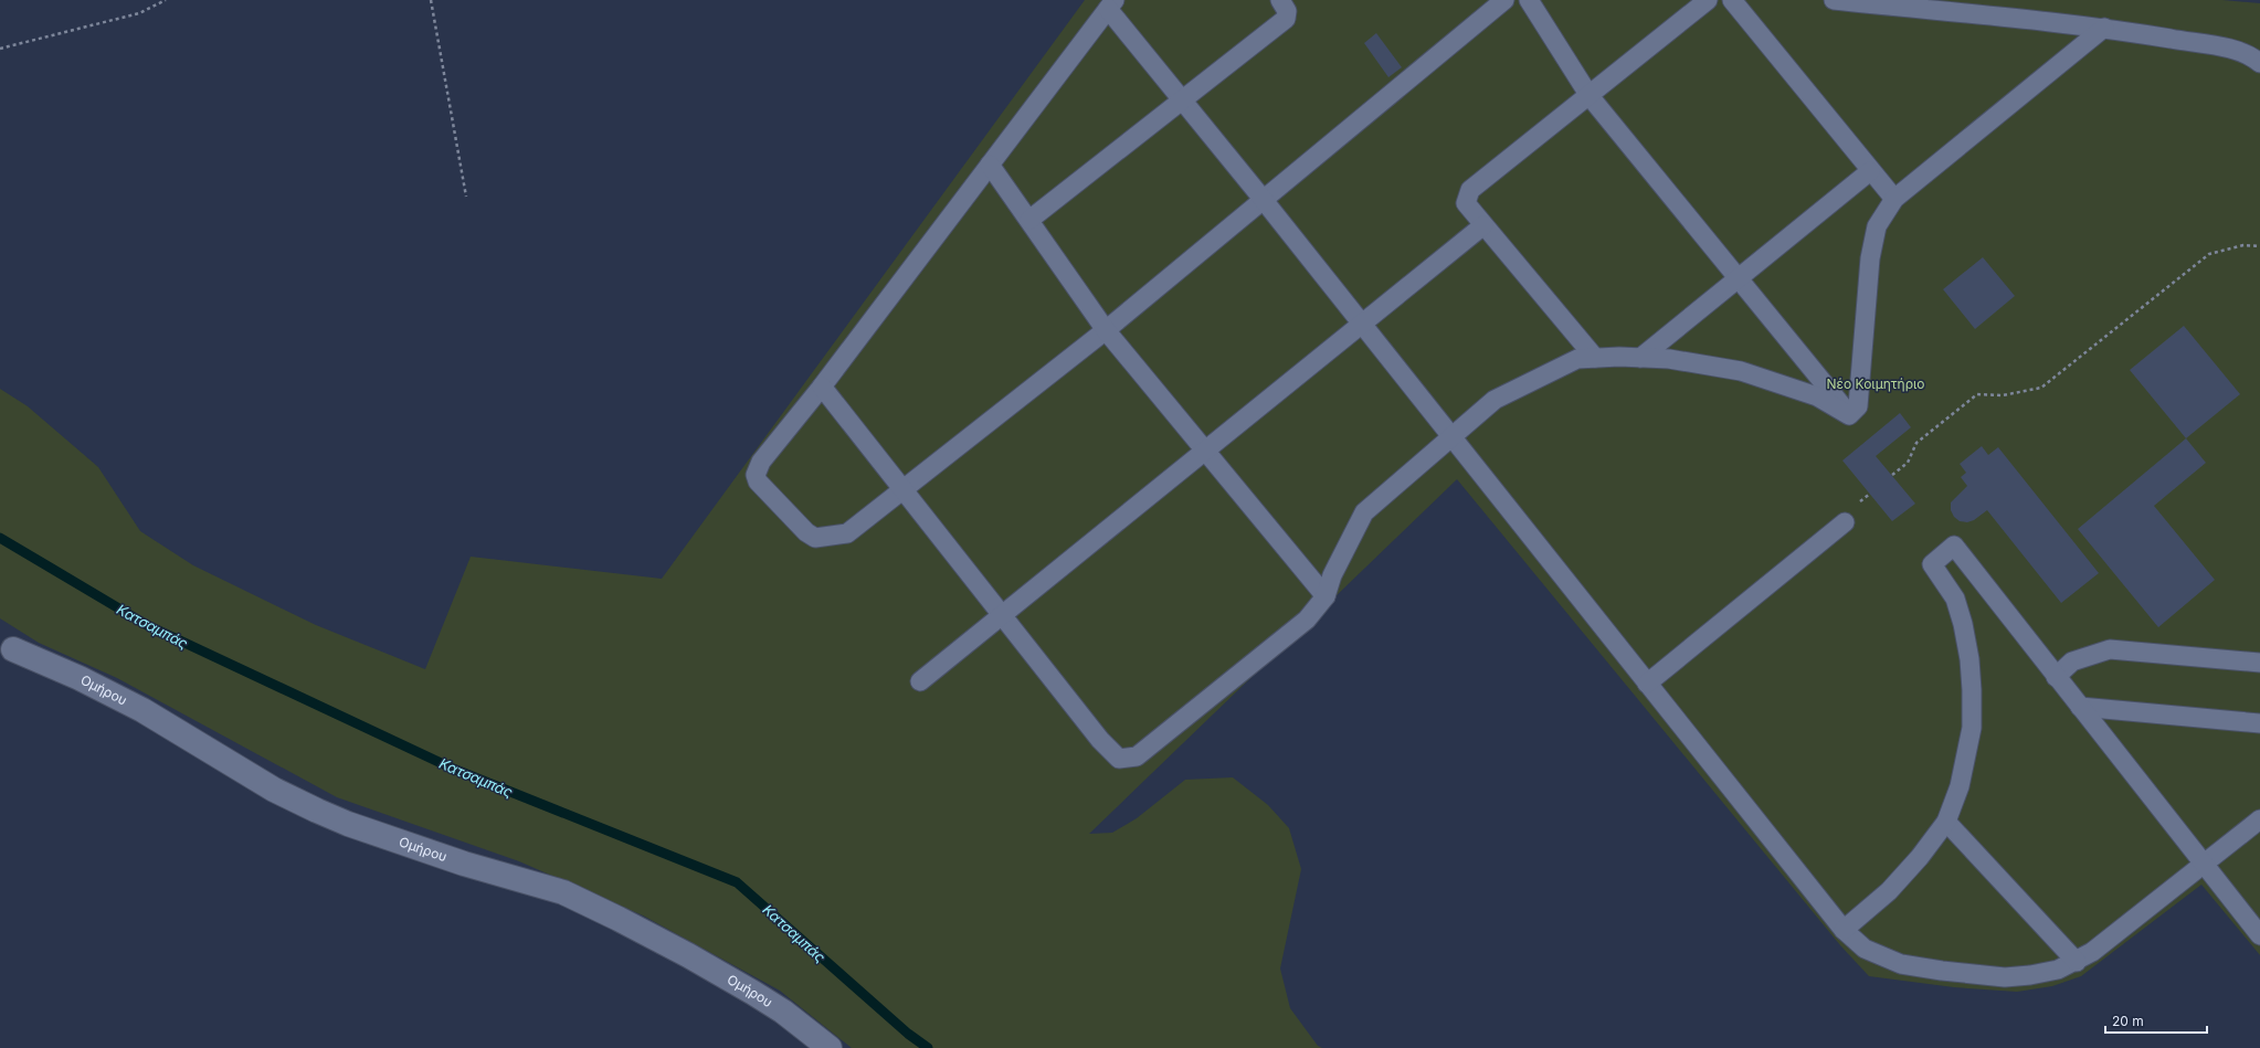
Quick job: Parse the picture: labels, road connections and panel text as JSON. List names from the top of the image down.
{
  "streets": {
    "street": ["Ομήρου"]
  },
  "water": ["Κατσαμπάς"],
  "parks": ["Νέο Κοιμητήριο"],
  "scale_bar": "20 m"
}
